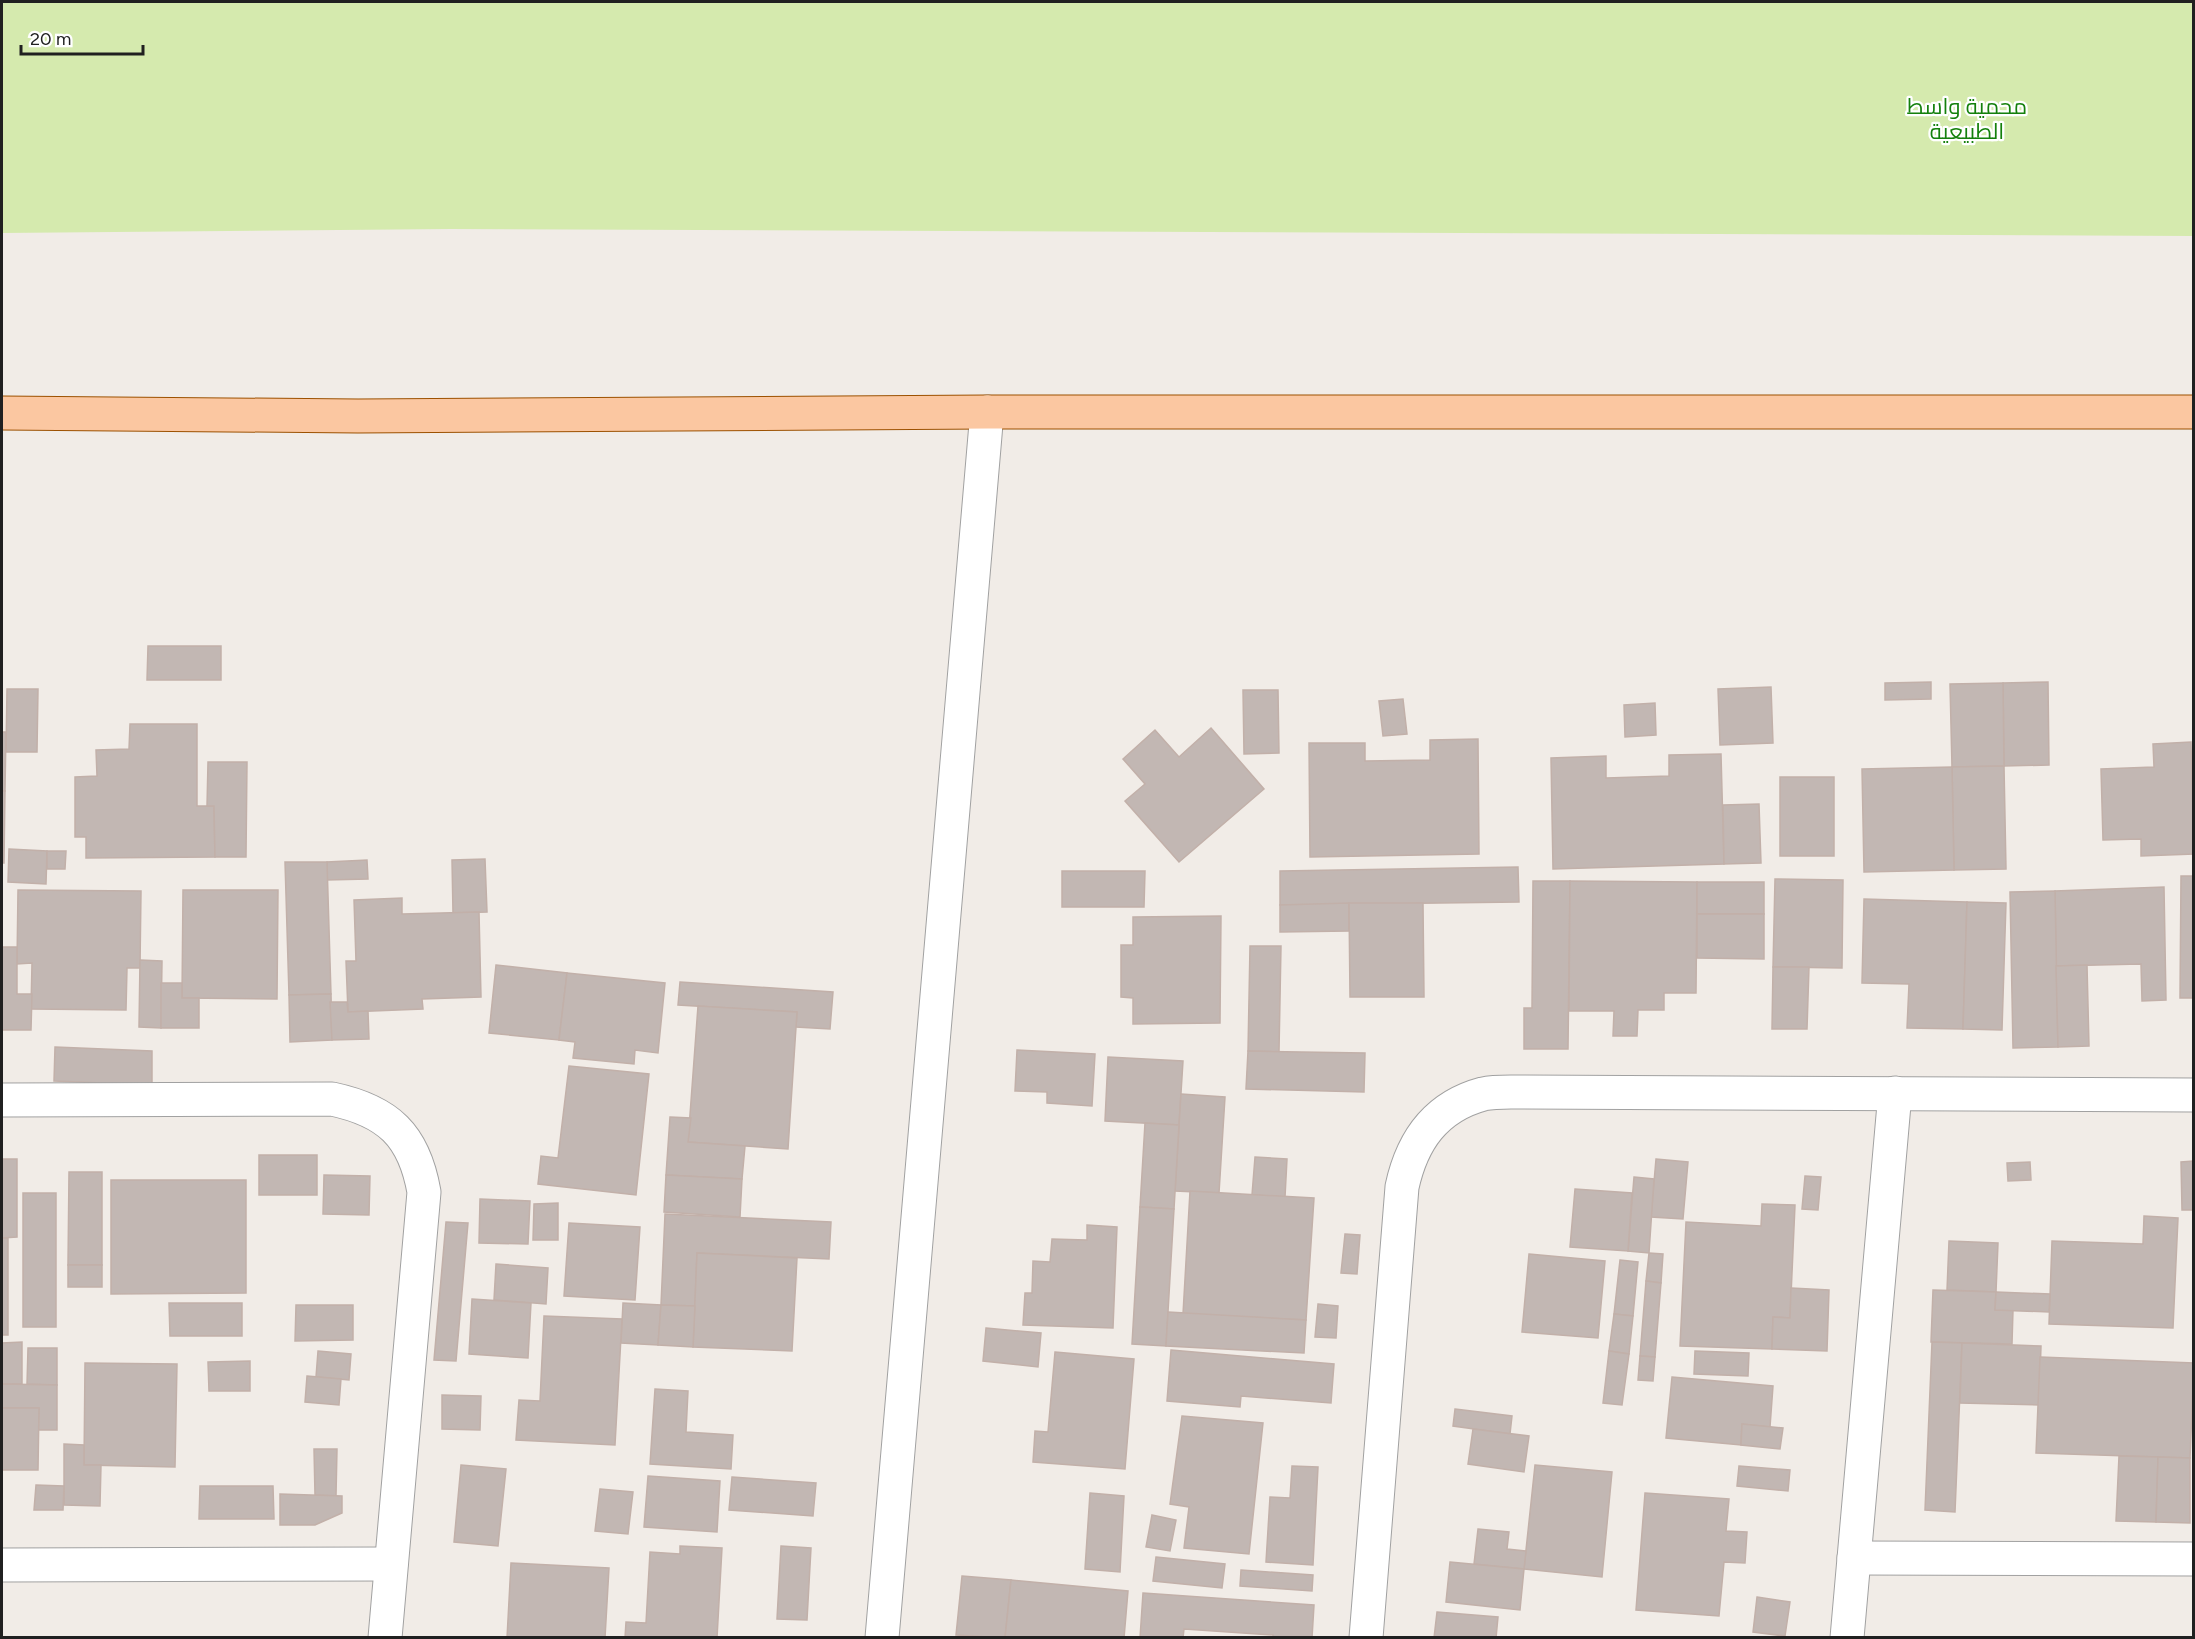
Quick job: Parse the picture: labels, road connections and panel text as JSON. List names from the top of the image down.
{
  "parks": ["محمية واسط الطبيعية"],
  "scale_bar": "20 m"
}
